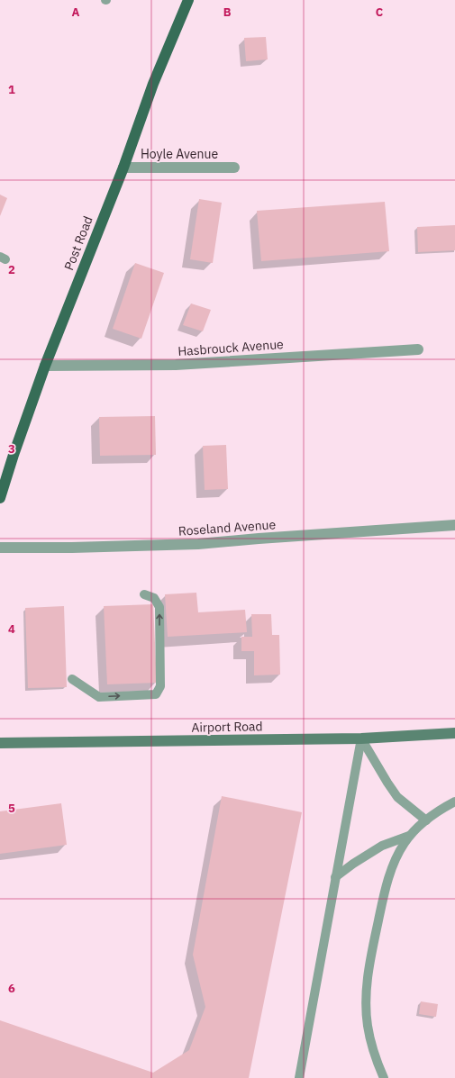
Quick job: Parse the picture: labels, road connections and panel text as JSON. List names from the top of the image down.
{
  "streets": {
    "main road": ["Post Road", "Airport Road"],
    "street": ["Hoyle Avenue", "Hasbrouck Avenue", "Roseland Avenue"]
  },
  "crossings": [
    ["Hoyle Avenue", "Post Road"],
    ["Post Road", "Hasbrouck Avenue"]
  ],
  "grid": {
    "columns": ["A", "B", "C"],
    "rows": [
      "1",
      "2",
      "3",
      "4",
      "5",
      "6"
    ]
  }
}
